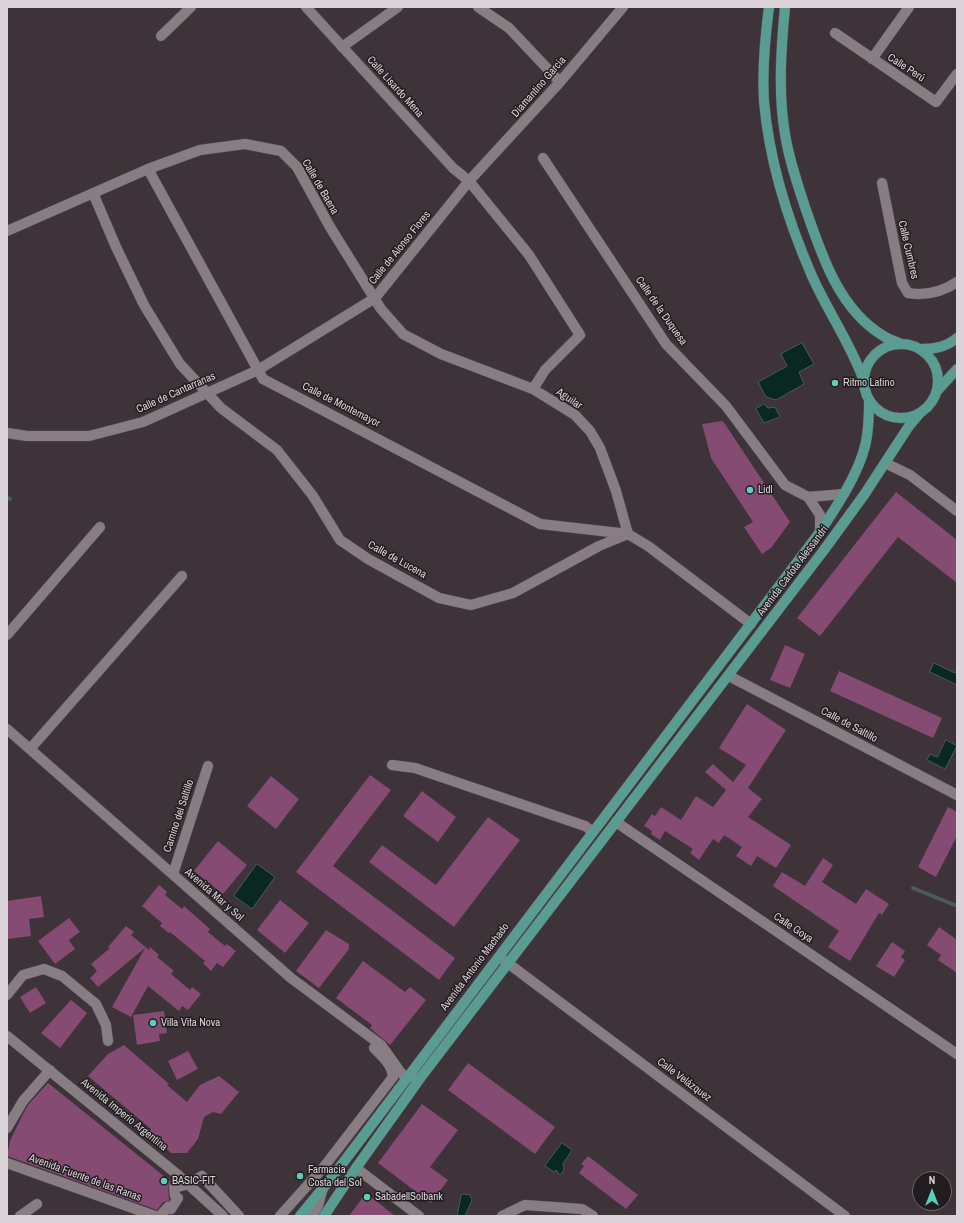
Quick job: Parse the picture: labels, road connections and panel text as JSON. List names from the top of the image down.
{
  "streets": {
    "main road": ["Avenida Carlota Alessandri", "Avenida Antonio Machado"],
    "street": [
      "Calle Perú",
      "Calle Lisardo Mena",
      "Diamantino Garcia",
      "Calle de Baena",
      "Calle de Alonso Flores",
      "Calle Cumbres",
      "Calle de la Duquesa",
      "Calle de Cantarranas",
      "Aguilar",
      "Calle de Montemayor",
      "Calle de Lucena",
      "Calle de Saltillo",
      "Camino del Saltillo",
      "Avenida Mar y Sol",
      "Calle Goya",
      "Calle Velázquez",
      "Avenida Imperio Argentina",
      "Avenida Fuente de las Ranas"
    ]
  },
  "crossings": [
    ["Calle Lisardo Mena", "Diamantino Garcia"],
    ["Calle Lisardo Mena", "Calle de Alonso Flores"],
    ["Diamantino Garcia", "Calle de Alonso Flores"],
    ["Calle de Baena", "Calle de Alonso Flores"],
    ["Calle de Baena", "Aguilar"],
    ["Calle de Baena", "Calle de Montemayor"],
    ["Calle de Alonso Flores", "Calle de Cantarranas"],
    ["Calle de Alonso Flores", "Calle de Montemayor"],
    ["Calle de Cantarranas", "Calle de Montemayor"],
    ["Calle de Cantarranas", "Calle de Lucena"],
    ["Aguilar", "Calle de Montemayor"],
    ["Aguilar", "Calle de Lucena"],
    ["Calle de Montemayor", "Calle de Lucena"],
    ["Avenida Carlota Alessandri", "Calle de Saltillo"],
    ["Avenida Carlota Alessandri", "Calle Goya"],
    ["Avenida Carlota Alessandri", "Avenida Antonio Machado"],
    ["Camino del Saltillo", "Avenida Mar y Sol"],
    ["Avenida Mar y Sol", "Avenida Antonio Machado"],
    ["Avenida Antonio Machado", "Calle Velázquez"]
  ],
  "places": [
    "Ritmo Latino",
    "Lidl",
    "Villa Vita Nova",
    "Farmacia Costa del Sol",
    "BASIC-FIT",
    "SabadellSolbank"
  ],
  "north": "top"
}
